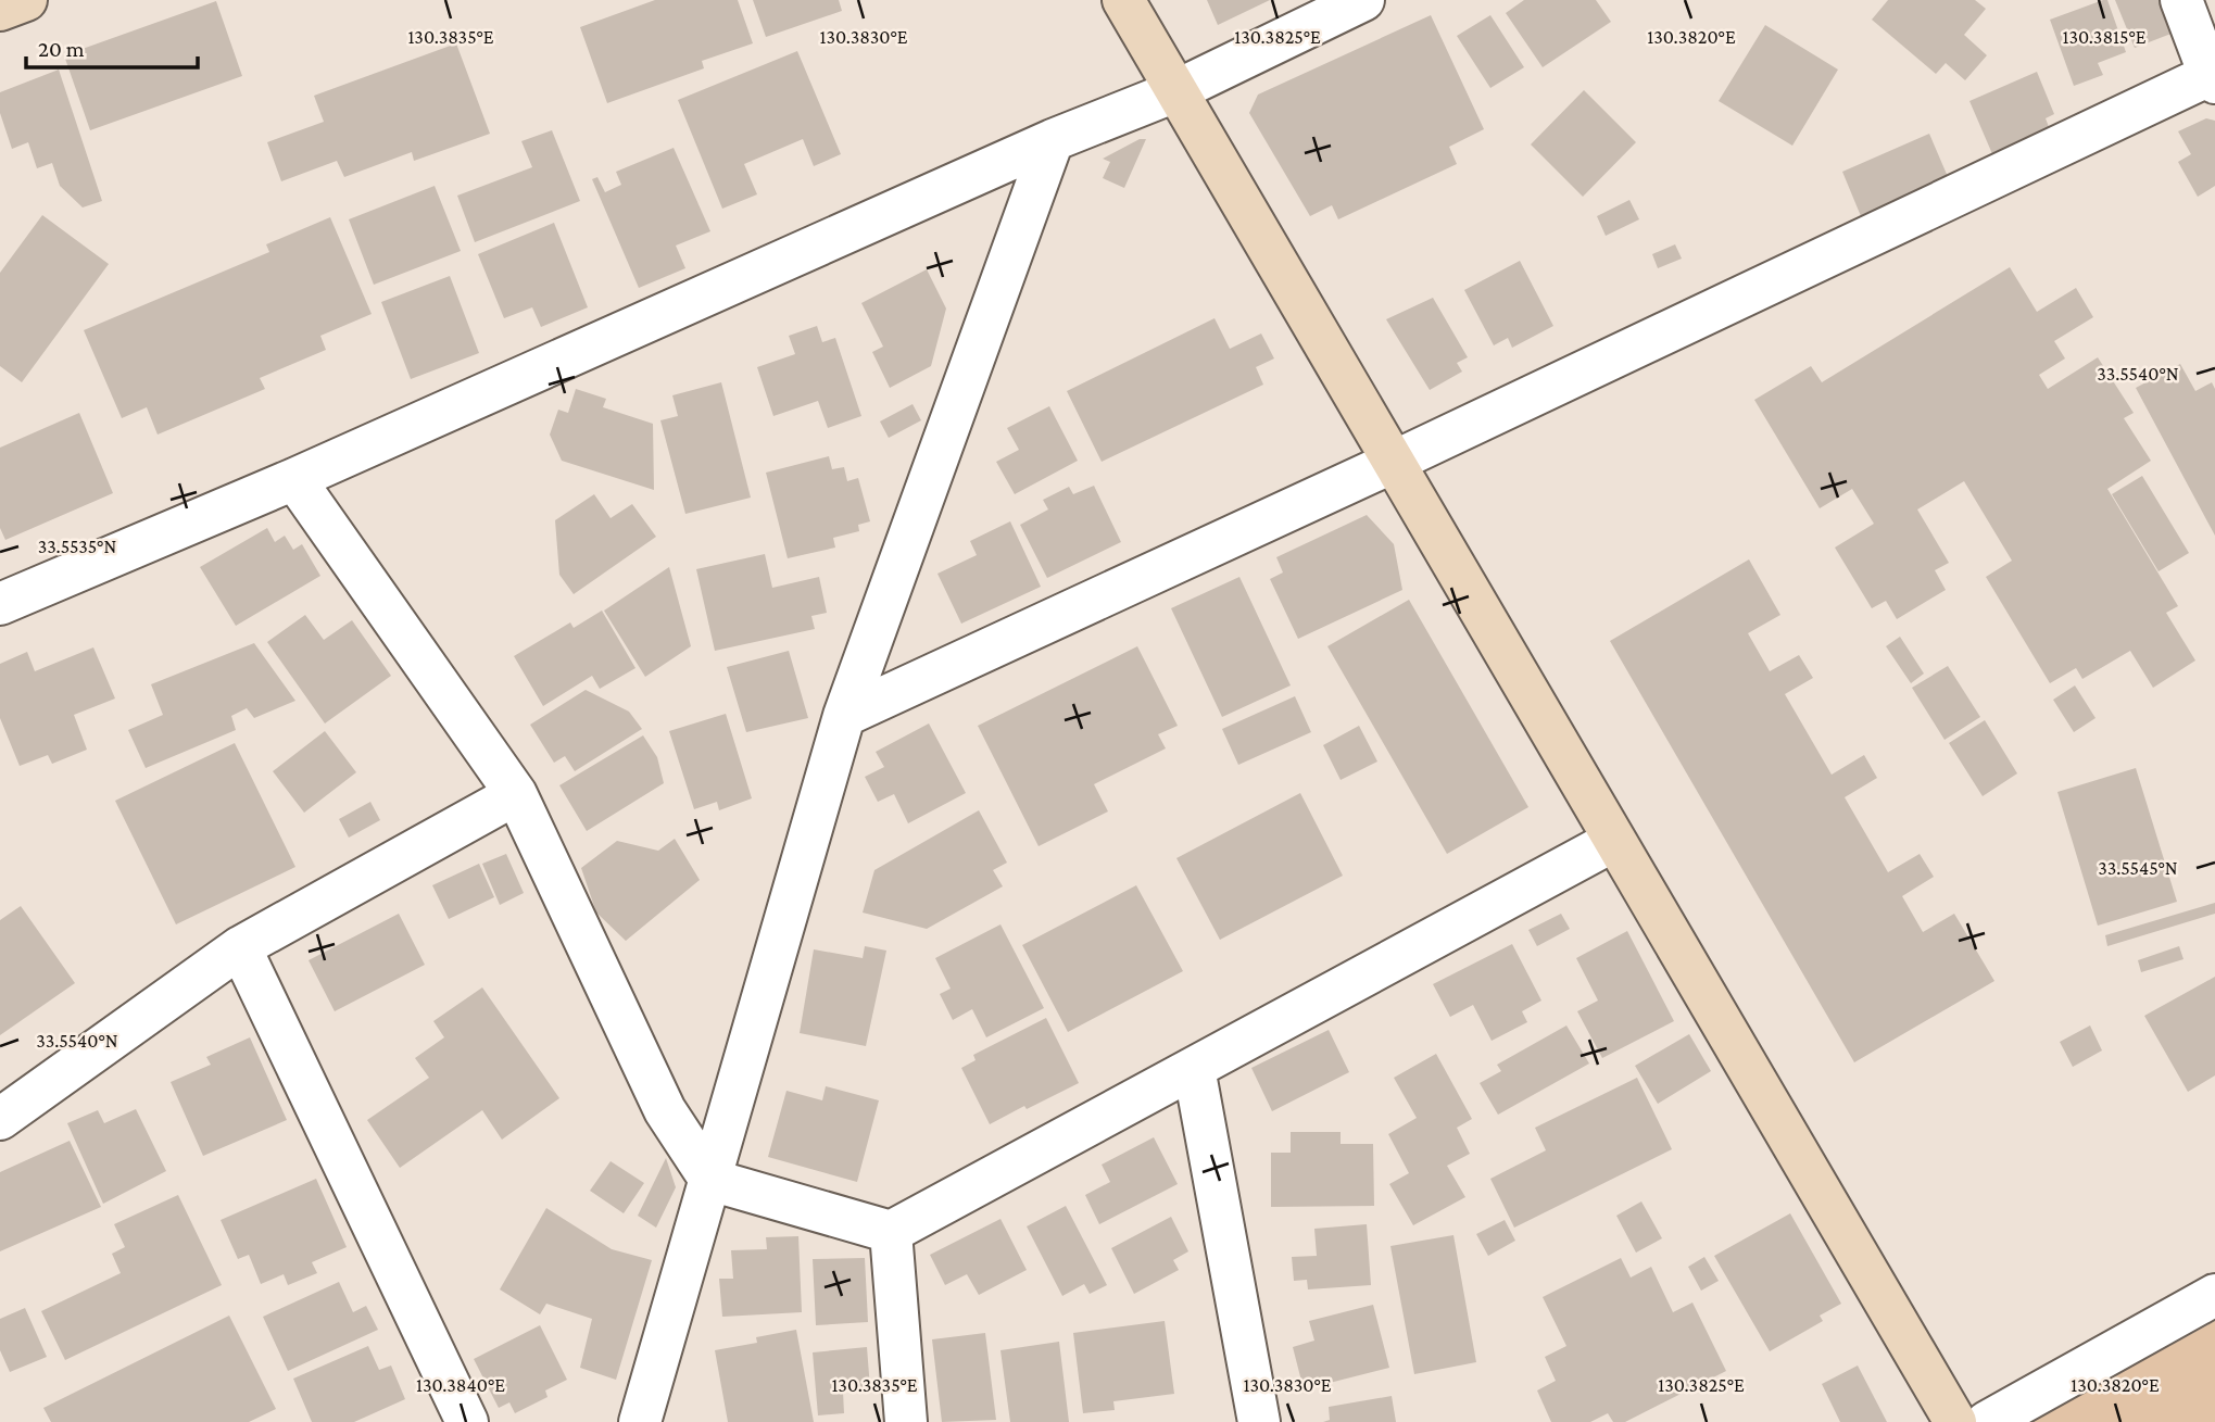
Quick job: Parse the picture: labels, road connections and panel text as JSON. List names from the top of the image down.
{
  "scale_bar": "20 m",
  "coordinates": [
    "130.3835°E",
    "130.3830°E",
    "130.3825°E",
    "130.3820°E",
    "130.3815°E",
    "33.5540°N",
    "33.5535°N",
    "33.5545°N",
    "130.3840°E"
  ]
}
